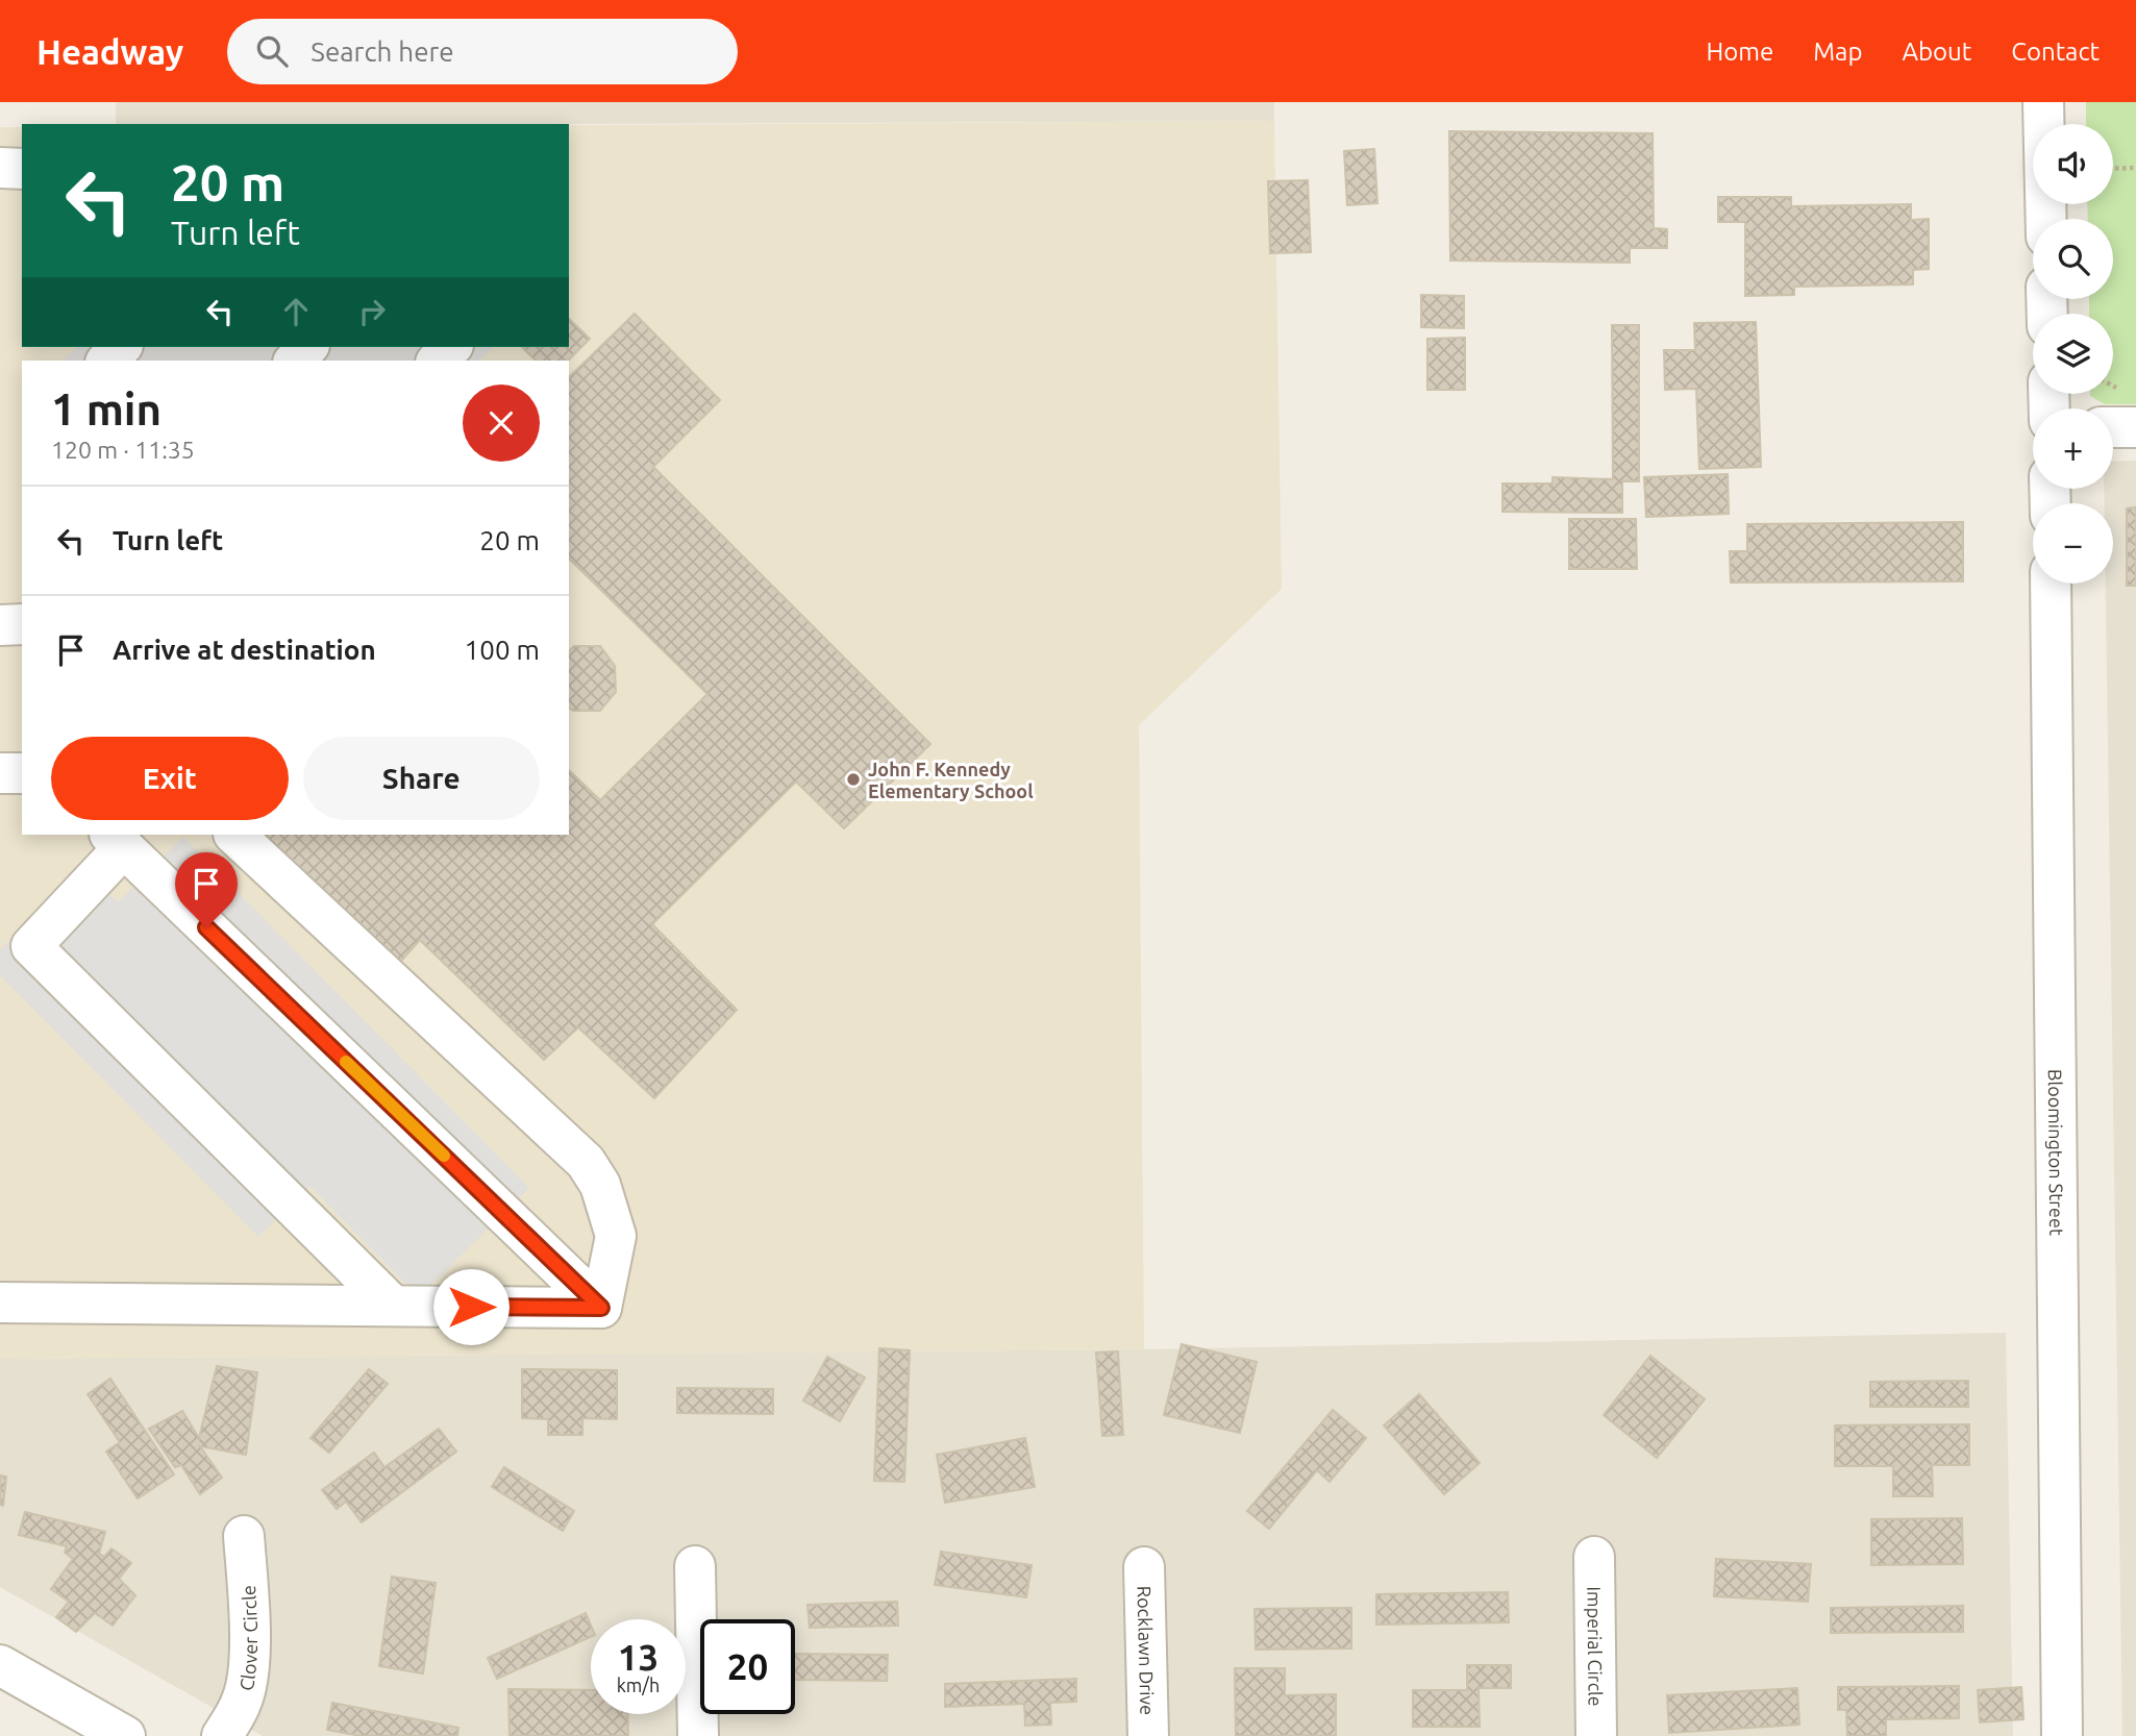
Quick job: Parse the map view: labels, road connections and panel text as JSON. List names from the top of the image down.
{
  "streets": {
    "street": [
      "Bloomington Street",
      "Clover Circle",
      "Imperial Circle",
      "Rocklawn Drive"
    ]
  },
  "places": ["John F. Kennedy Elementary School"],
  "page": {
    "header": "Headway",
    "search": "Search here",
    "nav": [
      "Home",
      "Map",
      "About",
      "Contact"
    ],
    "map_buttons": ["+", "−"],
    "turn": ["20 m", "Turn left"],
    "heading": ["1 min", "120 m · 11:35"],
    "list": [
      {
        "name": "Turn left",
        "value": "20 m"
      },
      {
        "name": "Arrive at destination",
        "value": "100 m"
      }
    ],
    "buttons": ["Exit", "Share"],
    "speed": "13 km/h",
    "limit": "20"
  }
}
